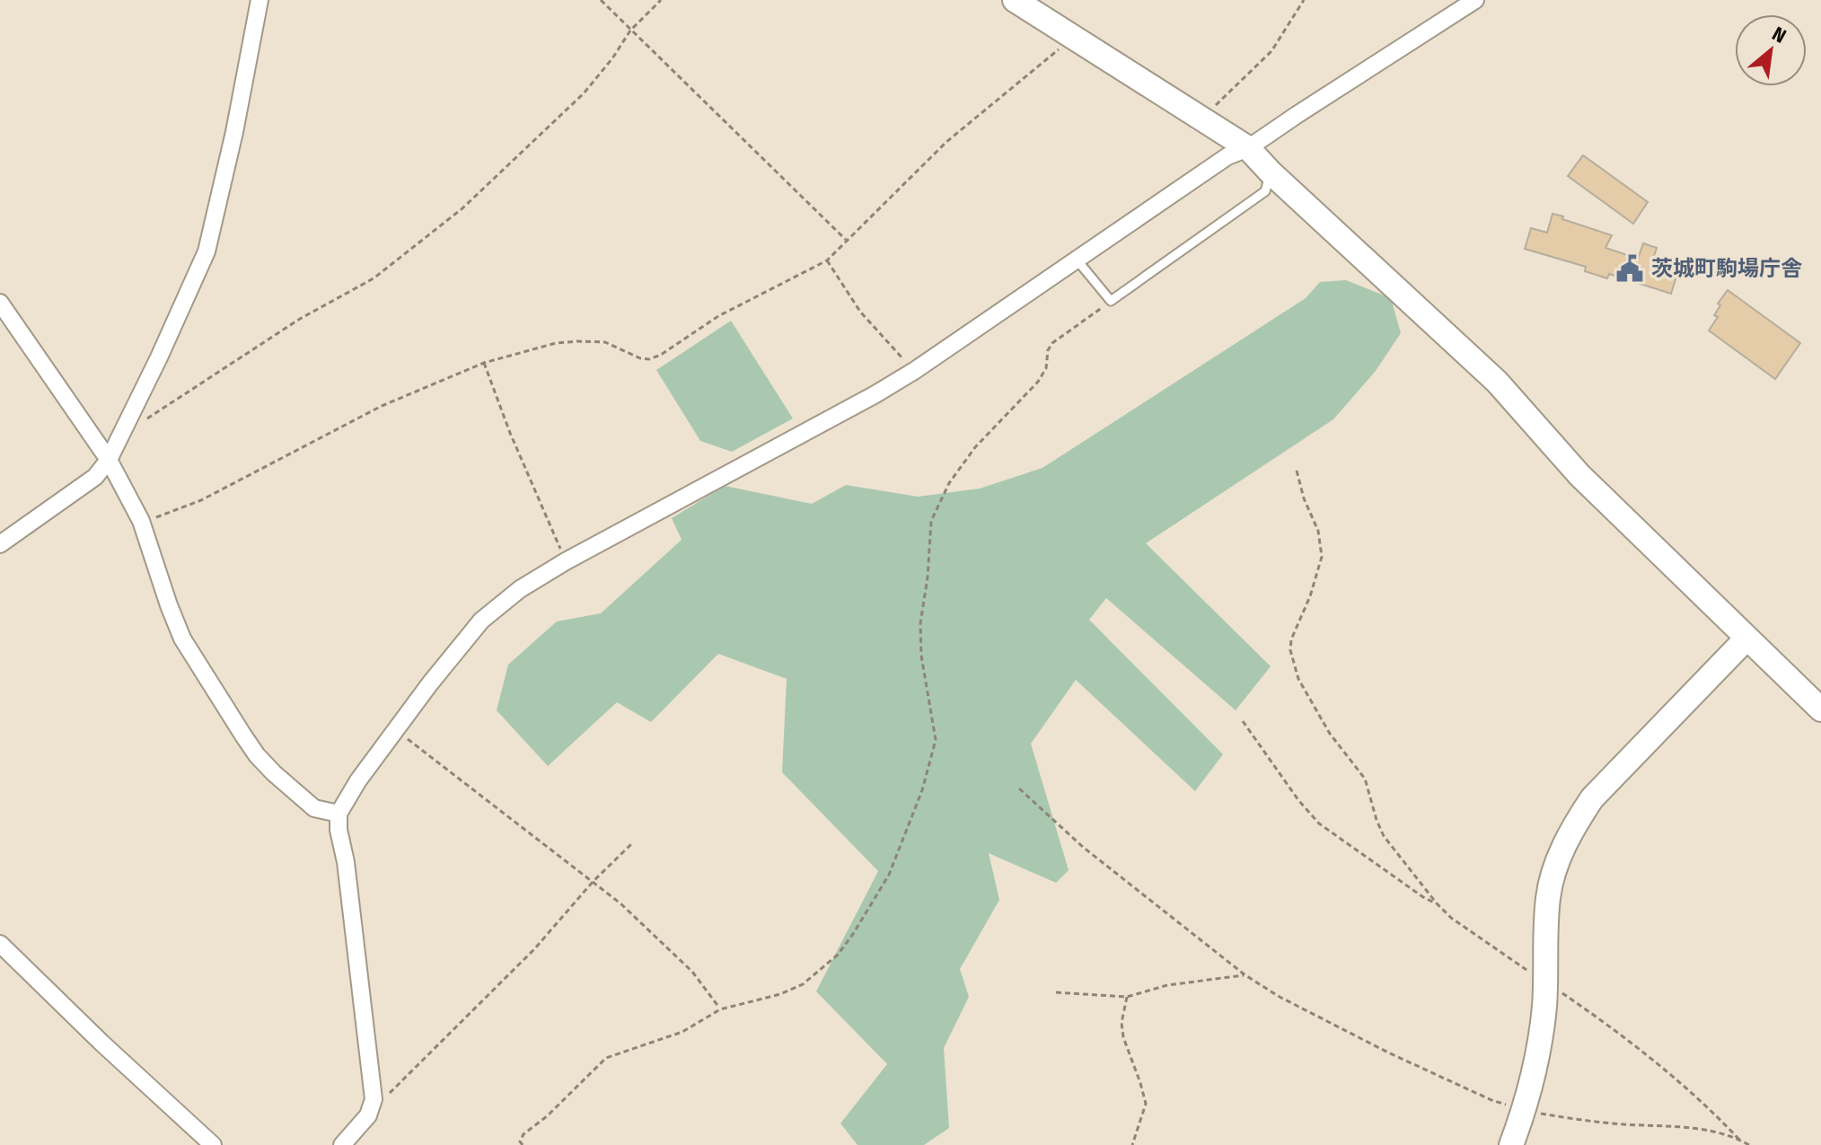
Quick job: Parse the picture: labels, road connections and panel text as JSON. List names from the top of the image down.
{
  "places": {
    "public building": ["茨城町駒場庁舎"]
  },
  "north": "top right"
}
